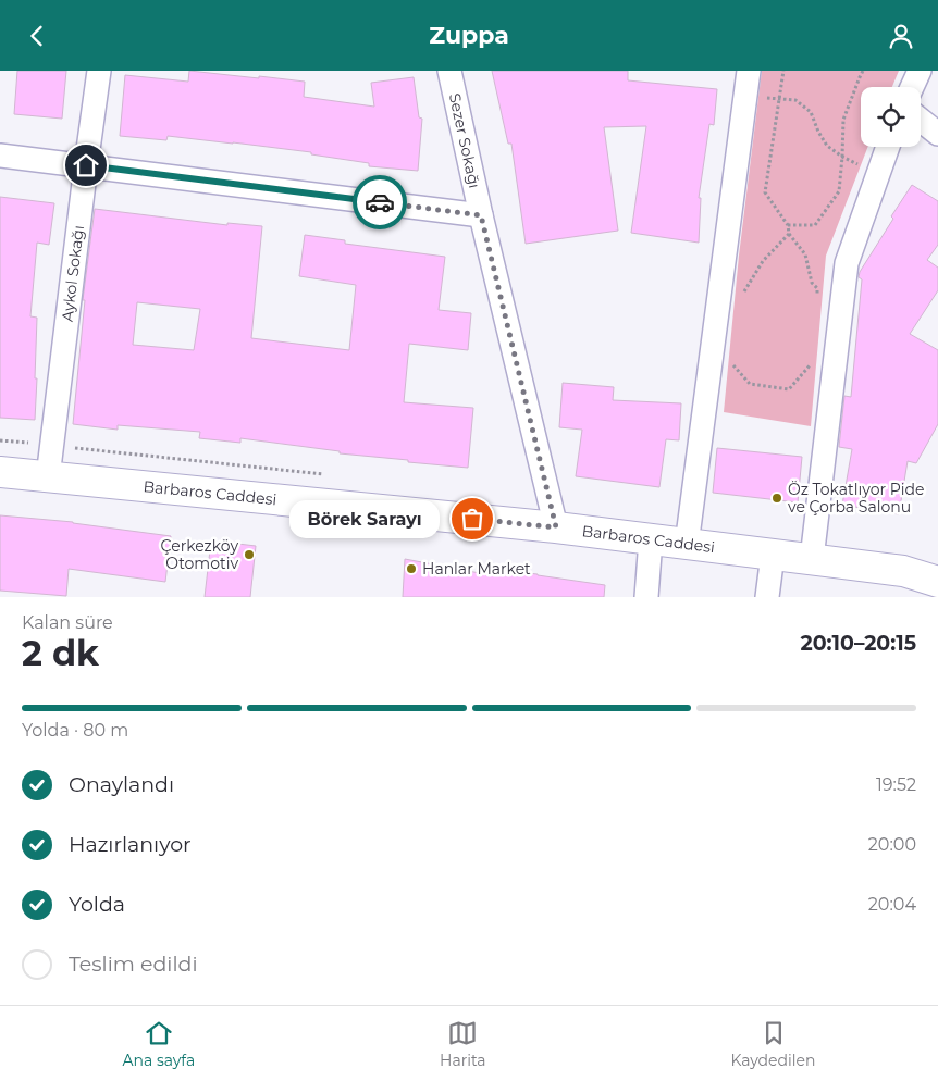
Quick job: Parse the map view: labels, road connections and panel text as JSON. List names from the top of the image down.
{
  "streets": {
    "street": ["Sezer Sokağı", "Aykol Sokağı", "Barbaros Caddesi"]
  },
  "crossings": [
    ["Sezer Sokağı", "Barbaros Caddesi"],
    ["Aykol Sokağı", "Barbaros Caddesi"]
  ],
  "places": [
    "Öz Tokatlıyor Pide ve Çorba Salonu",
    "Börek Sarayı",
    "Çerkezköy Otomotiv",
    "Hanlar Market"
  ],
  "page": {
    "header": "Zuppa",
    "bubble": "Börek Sarayı",
    "heading": ["2 dk", "Kalan süre", "20:10–20:15"],
    "bar": "Yolda · 80 m",
    "list": [
      ["Onaylandı", "19:52"],
      ["Hazırlanıyor", "20:00"],
      ["Yolda", "20:04"],
      "Teslim edildi"
    ],
    "tabs": ["Ana sayfa", "Harita", "Kaydedilen"]
  }
}
